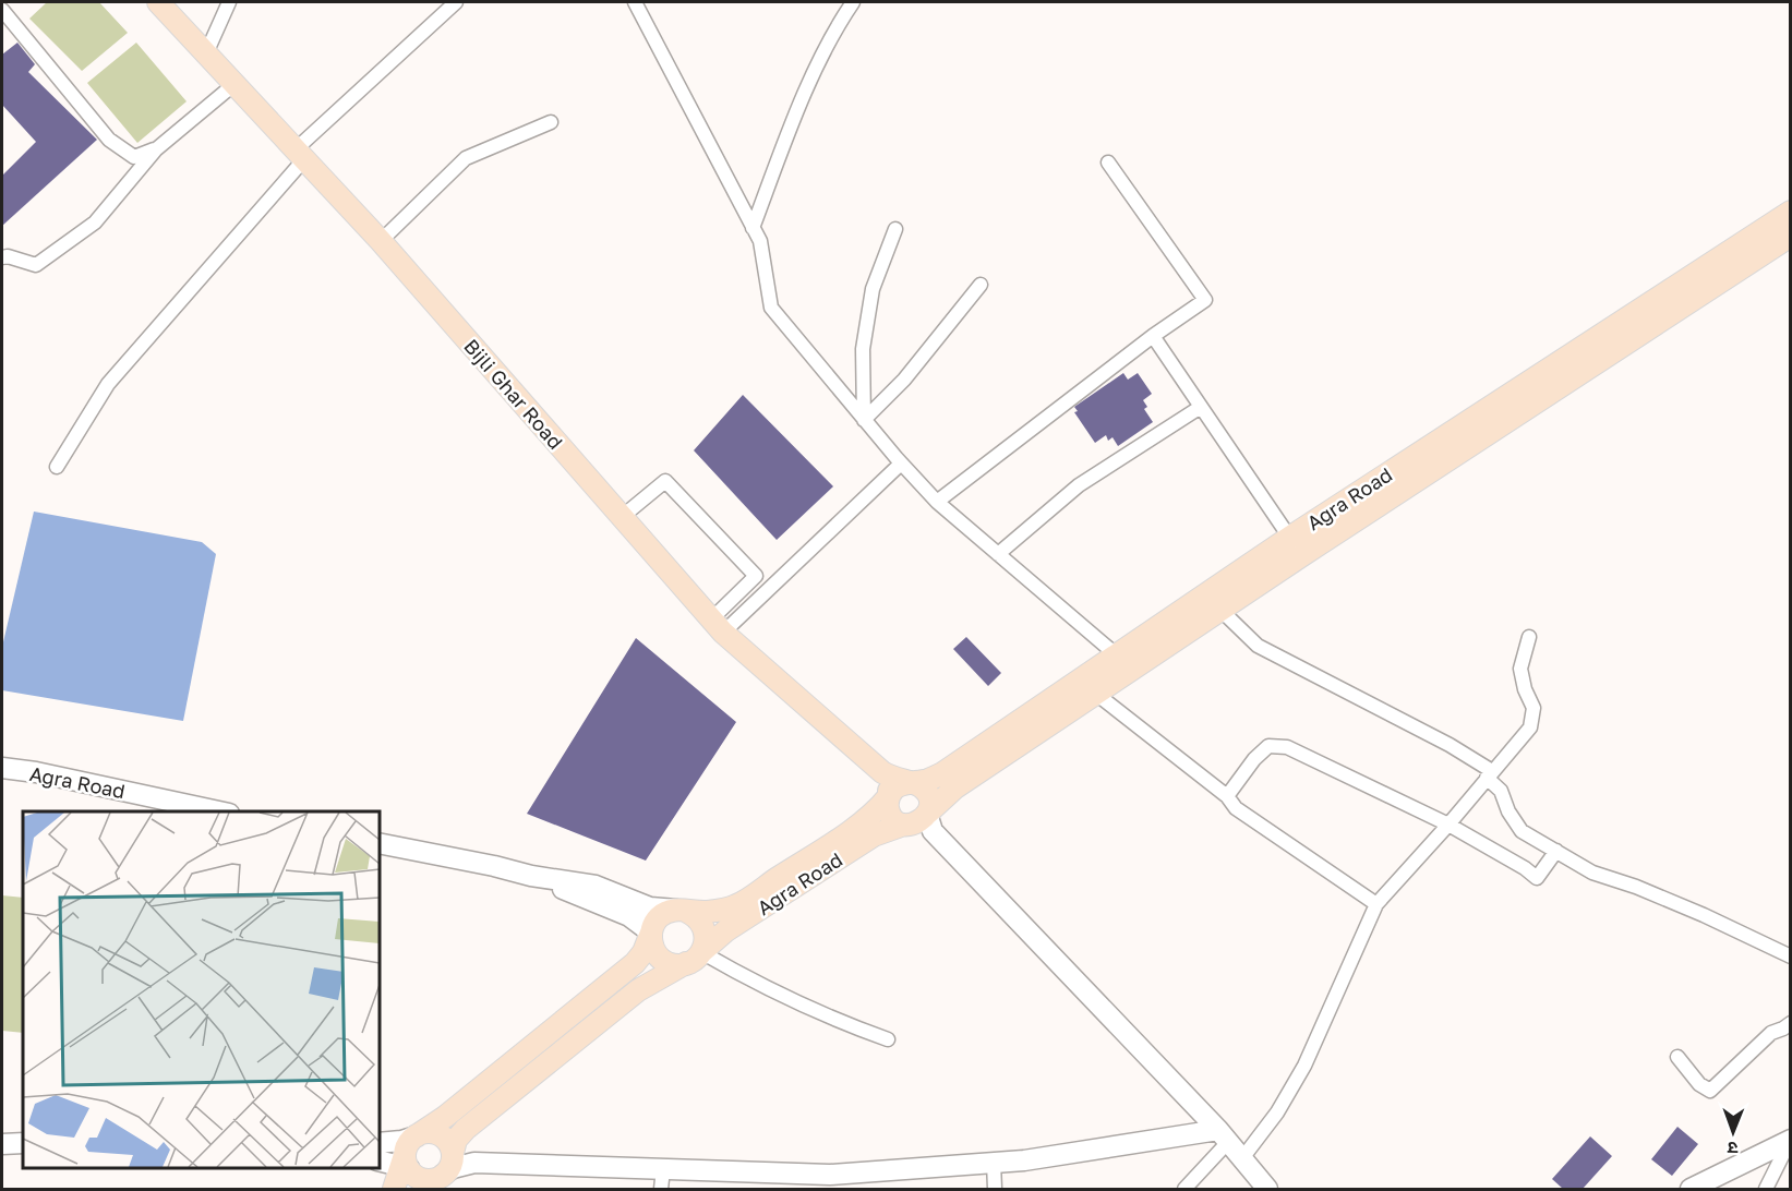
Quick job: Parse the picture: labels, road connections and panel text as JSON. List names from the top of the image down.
{
  "streets": {
    "main road": ["Bijli Ghar Road", "Agra Road"]
  },
  "north": "bottom"
}
